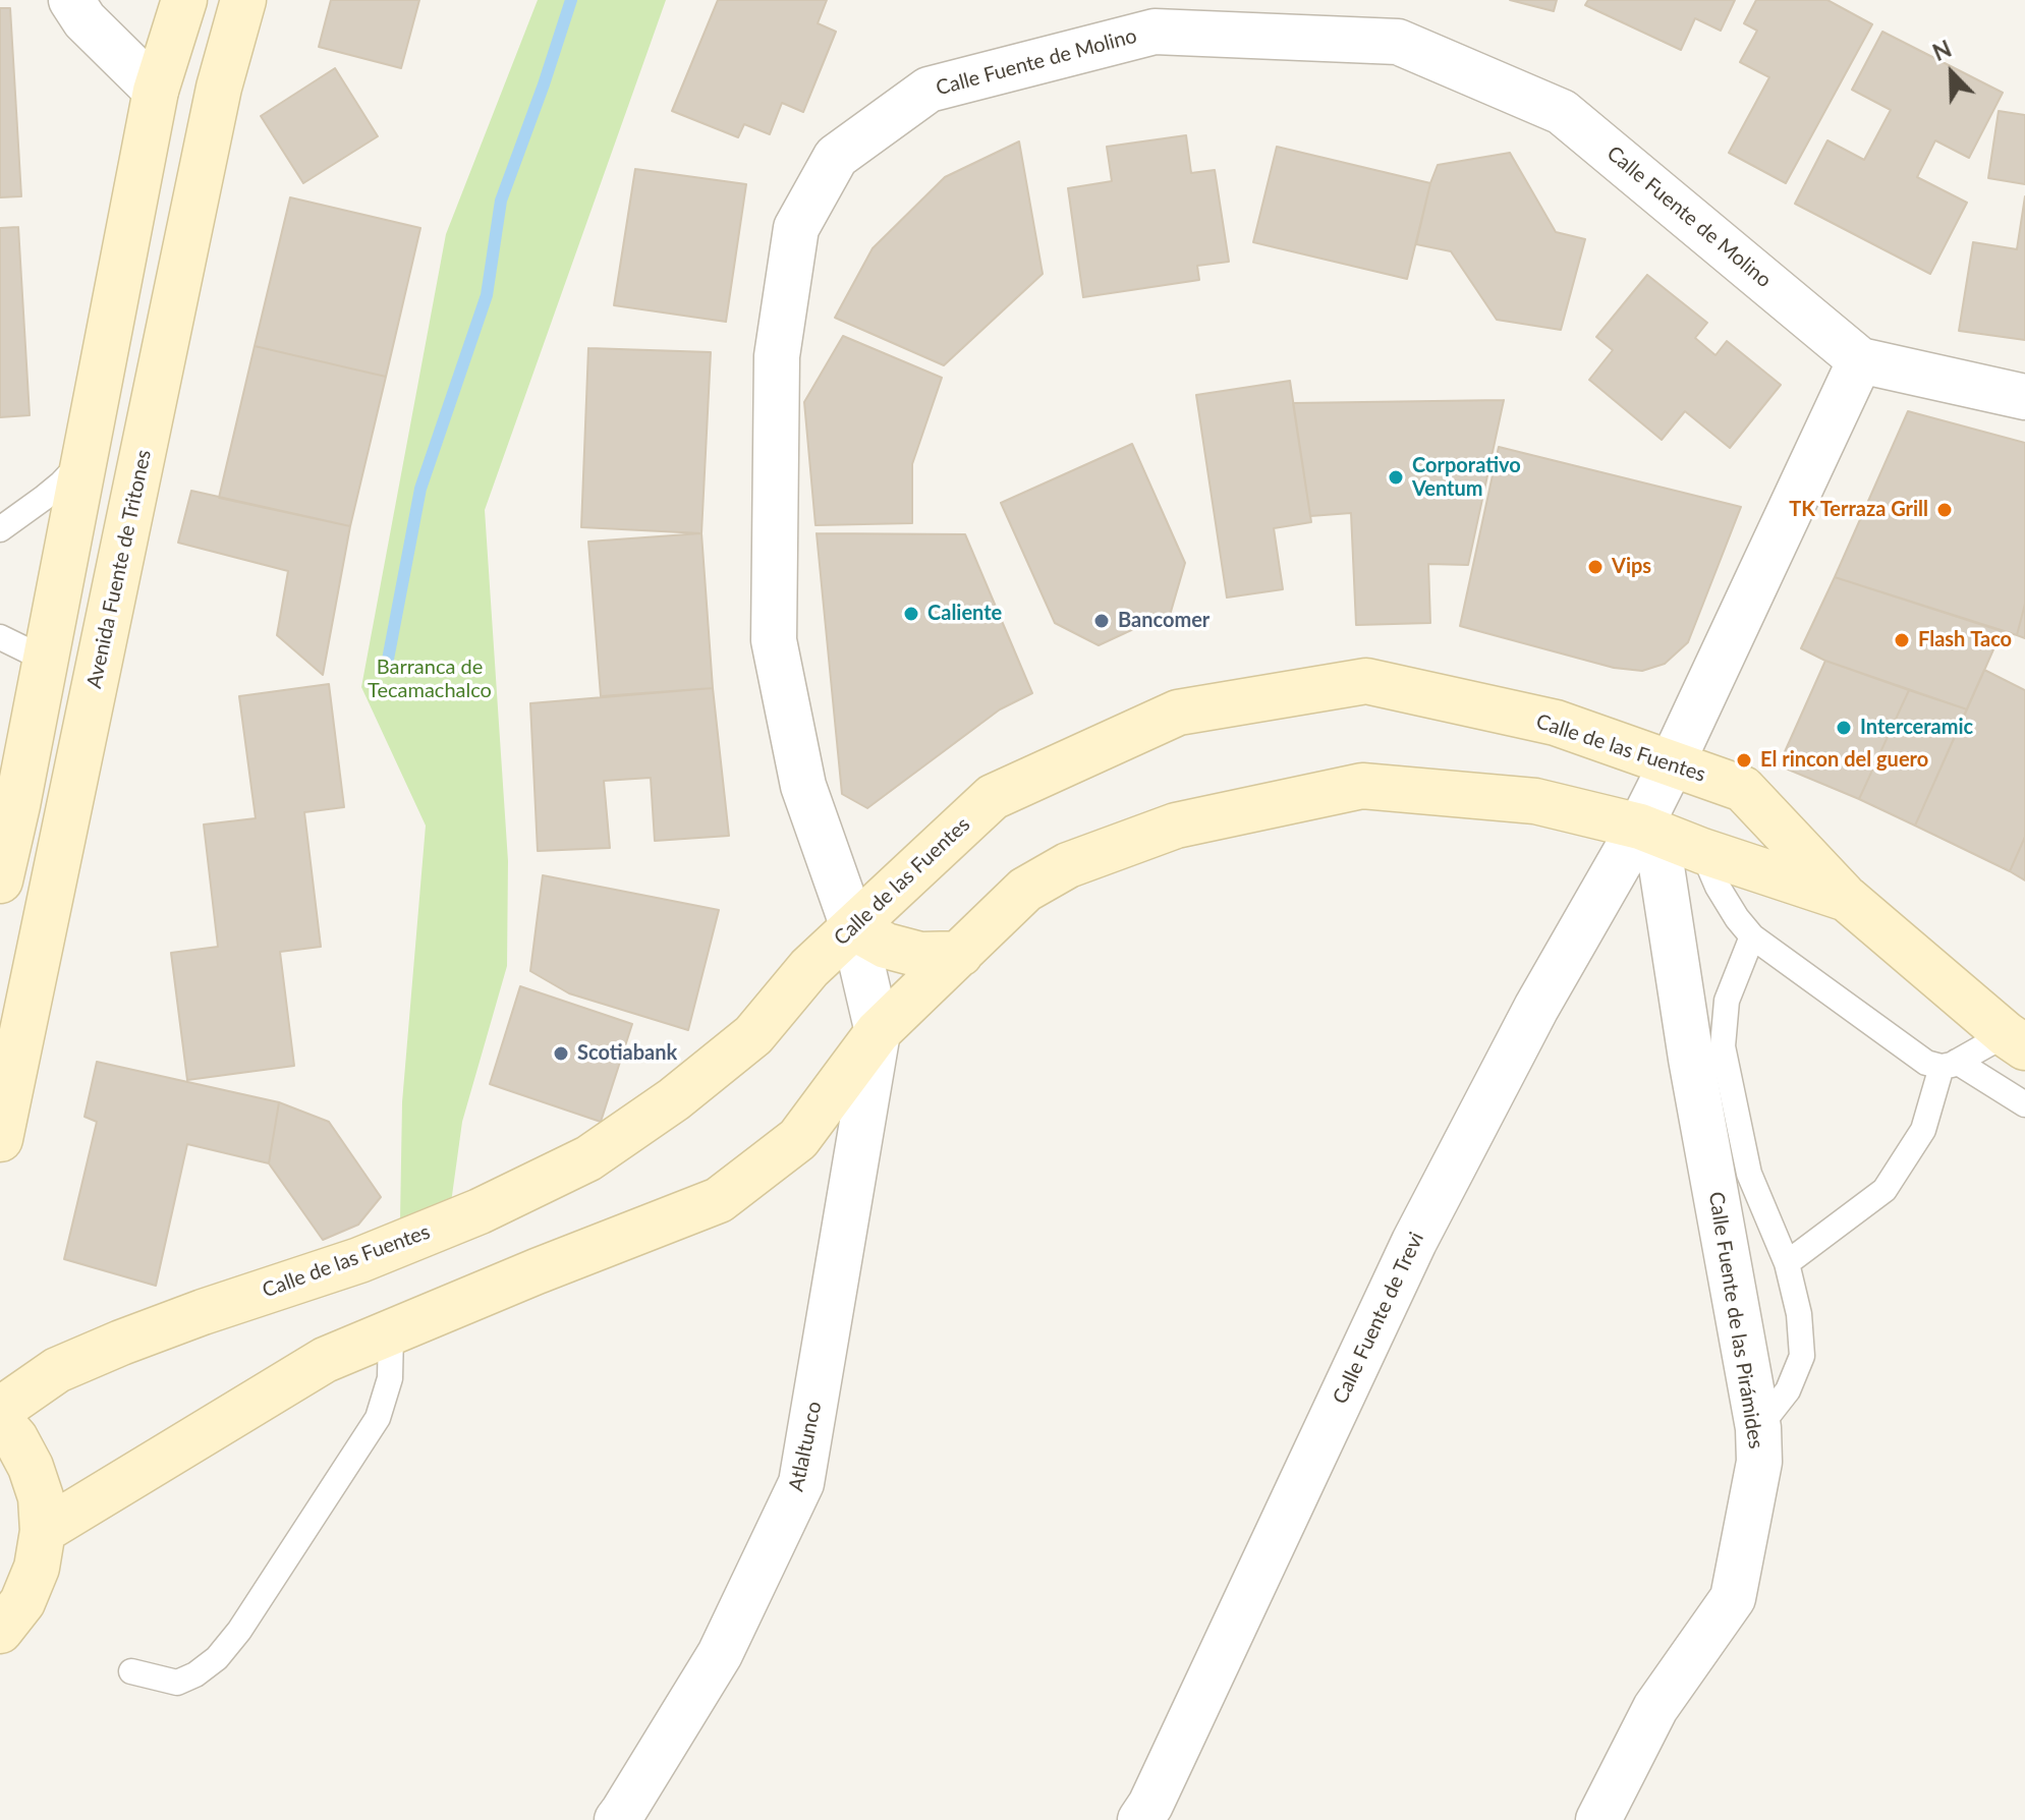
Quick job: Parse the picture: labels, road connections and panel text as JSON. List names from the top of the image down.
{
  "streets": {
    "main road": ["Avenida Fuente de Tritones", "Calle de las Fuentes"],
    "street": [
      "Calle Fuente de Molino",
      "Calle Fuente de Trevi",
      "Calle Fuente de las Pirámides",
      "Atlaltunco"
    ]
  },
  "crossings": [
    ["Calle Fuente de Molino", "Calle de las Fuentes"],
    ["Calle Fuente de Molino", "Atlaltunco"],
    ["Calle de las Fuentes", "Calle Fuente de Trevi"],
    ["Calle de las Fuentes", "Calle Fuente de las Pirámides"],
    ["Calle de las Fuentes", "Atlaltunco"],
    ["Calle Fuente de Trevi", "Calle Fuente de las Pirámides"]
  ],
  "parks": ["Barranca de Tecamachalco"],
  "places": [
    "Corporativo Ventum",
    "TK Terraza Grill",
    "Vips",
    "Caliente",
    "Bancomer",
    "Flash Taco",
    "Interceramic",
    "El rincon del guero",
    "Scotiabank"
  ],
  "north": "top left"
}
